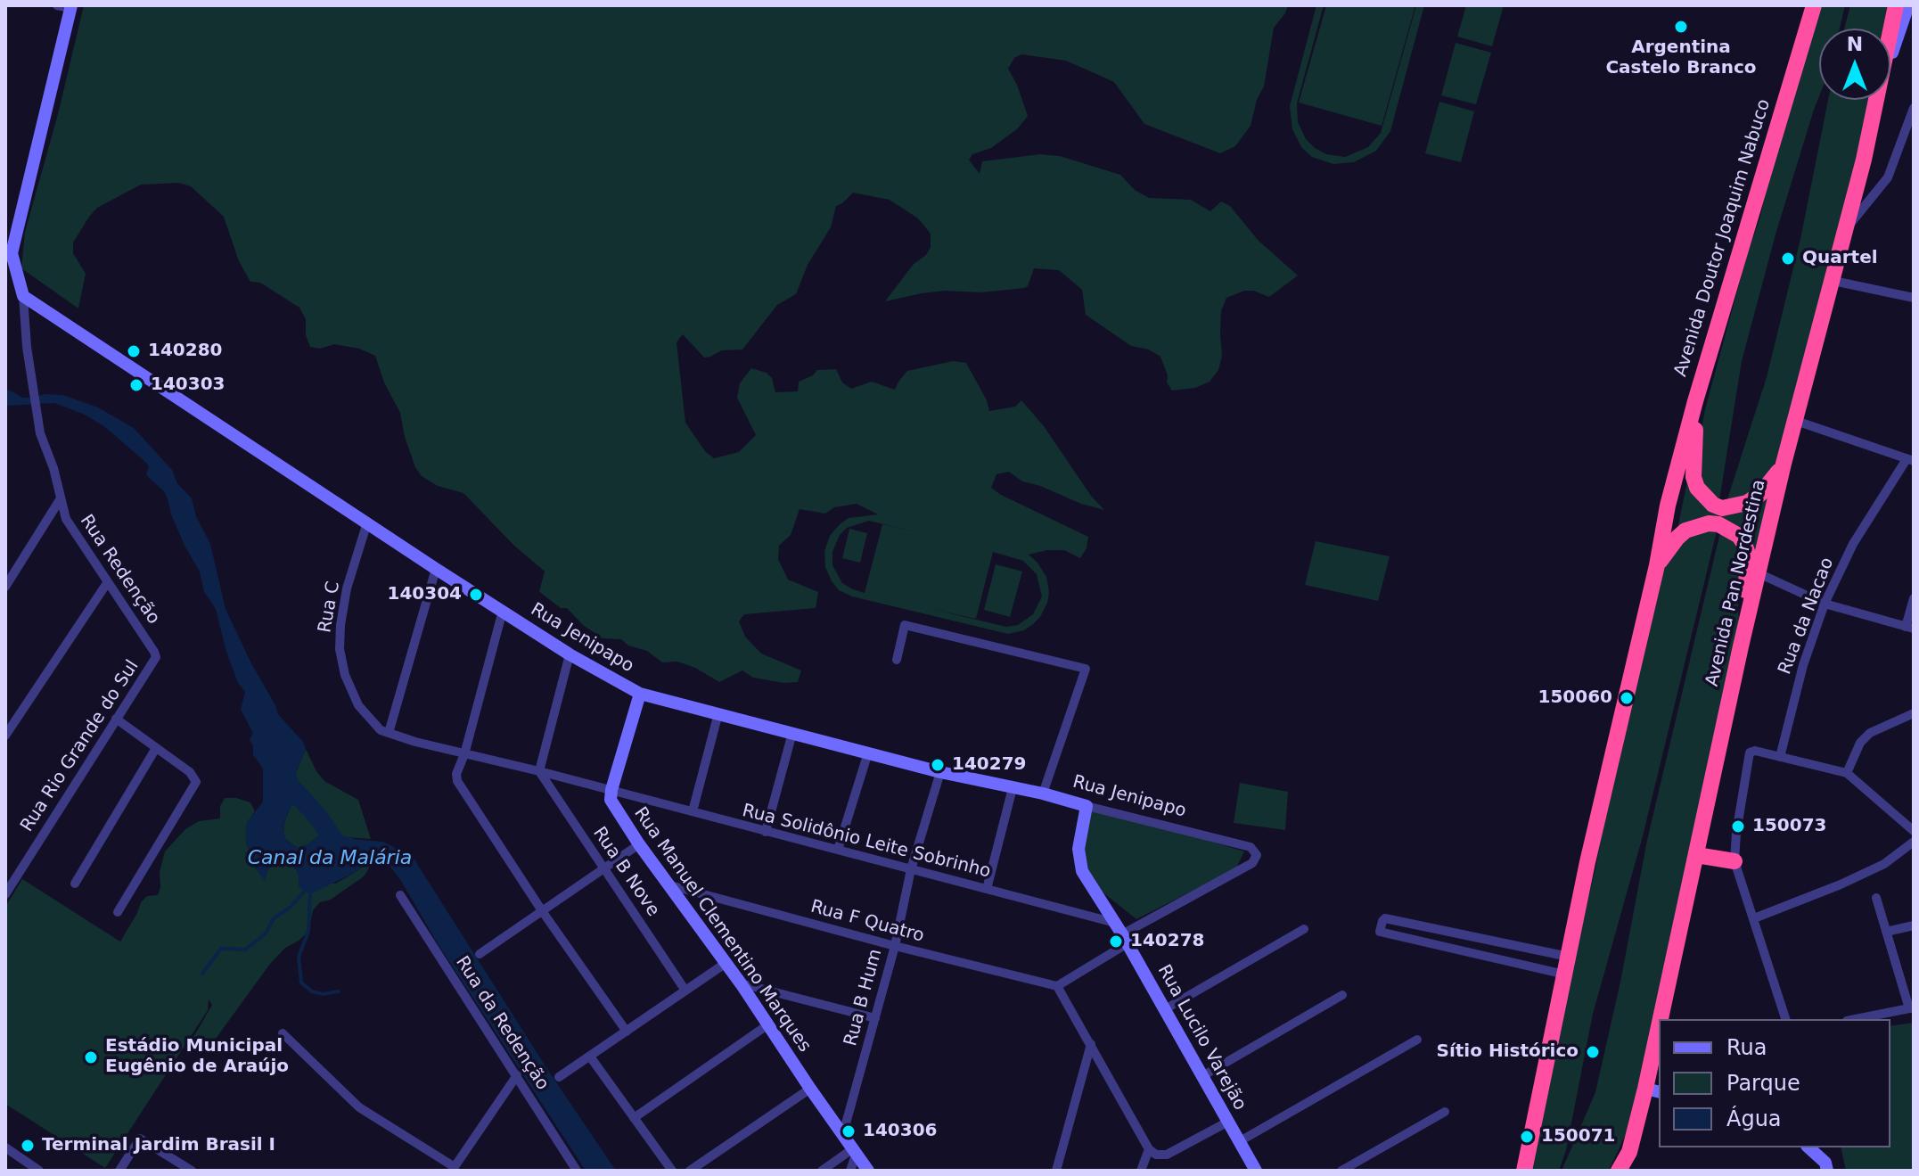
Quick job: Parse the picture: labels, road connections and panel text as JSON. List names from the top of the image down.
{
  "streets": {
    "highway": ["Avenida Doutor Joaquim Nabuco", "Avenida Pan Nordestina"],
    "street": [
      "Rua Redenção",
      "Rua C",
      "Rua da Nacao",
      "Rua Jenipapo",
      "Rua Rio Grande do Sul",
      "Rua Solidônio Leite Sobrinho",
      "Rua B Nove",
      "Rua F Quatro",
      "Rua Manuel Clementino Marques",
      "Rua B Hum",
      "Rua da Redenção",
      "Rua Lucilo Varejão"
    ]
  },
  "crossings": [
    ["Rua Redenção", "Rua Jenipapo"],
    ["Rua Redenção", "Rua Rio Grande do Sul"],
    ["Rua C", "Rua Jenipapo"],
    ["Rua C", "Rua Solidônio Leite Sobrinho"],
    ["Rua Jenipapo", "Rua Solidônio Leite Sobrinho"],
    ["Rua Jenipapo", "Rua B Hum"],
    ["Rua Jenipapo", "Rua Lucilo Varejão"],
    ["Rua Solidônio Leite Sobrinho", "Rua B Nove"],
    ["Rua Solidônio Leite Sobrinho", "Rua Manuel Clementino Marques"],
    ["Rua Solidônio Leite Sobrinho", "Rua B Hum"],
    ["Rua Solidônio Leite Sobrinho", "Rua Lucilo Varejão"],
    ["Rua F Quatro", "Rua Manuel Clementino Marques"],
    ["Rua F Quatro", "Rua B Hum"],
    ["Rua Manuel Clementino Marques", "Rua B Hum"]
  ],
  "water": ["Canal da Malária"],
  "places": [
    "Argentina Castelo Branco",
    "Quartel",
    "140280",
    "140303",
    "140304",
    "150060",
    "140279",
    "150073",
    "140278",
    "Sítio Histórico",
    "Estádio Municipal Eugênio de Araújo",
    "140306",
    "150071",
    "Terminal Jardim Brasil I"
  ],
  "legend": ["Rua", "Parque", "Água"],
  "north": "top"
}
